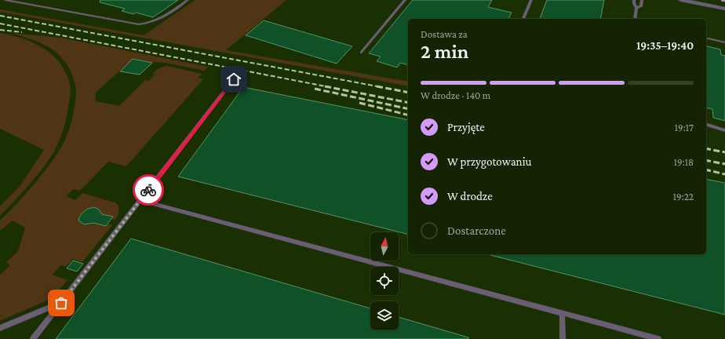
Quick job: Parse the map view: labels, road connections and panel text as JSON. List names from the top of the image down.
{
  "north": "top",
  "page": {
    "heading": ["2 min", "Dostawa za", "19:35–19:40"],
    "bar": "W drodze · 140 m",
    "list": [
      ["Przyjęte", "19:17"],
      ["W przygotowaniu", "19:18"],
      ["W drodze", "19:22"],
      "Dostarczone"
    ]
  }
}
